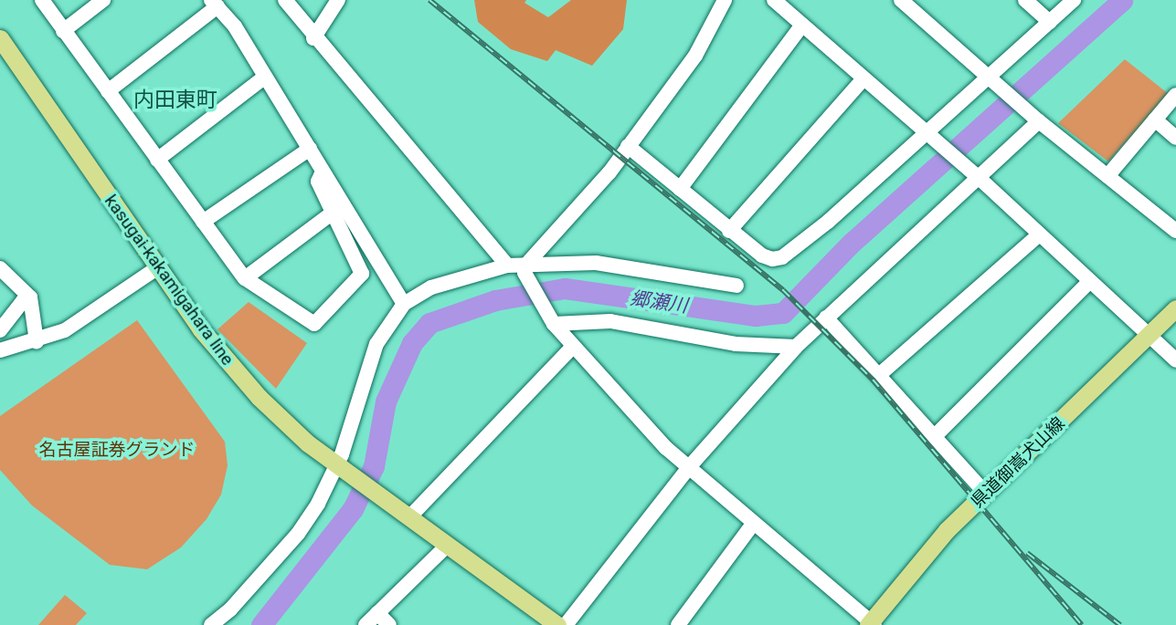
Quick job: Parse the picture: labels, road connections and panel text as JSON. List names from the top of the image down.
{
  "streets": {
    "main road": ["kasugai-kakamigahara line", "県道御嵩犬山線"]
  },
  "districts": ["内田東町"],
  "water": ["郷瀬川"],
  "parks": ["名古屋証券グランド"]
}
